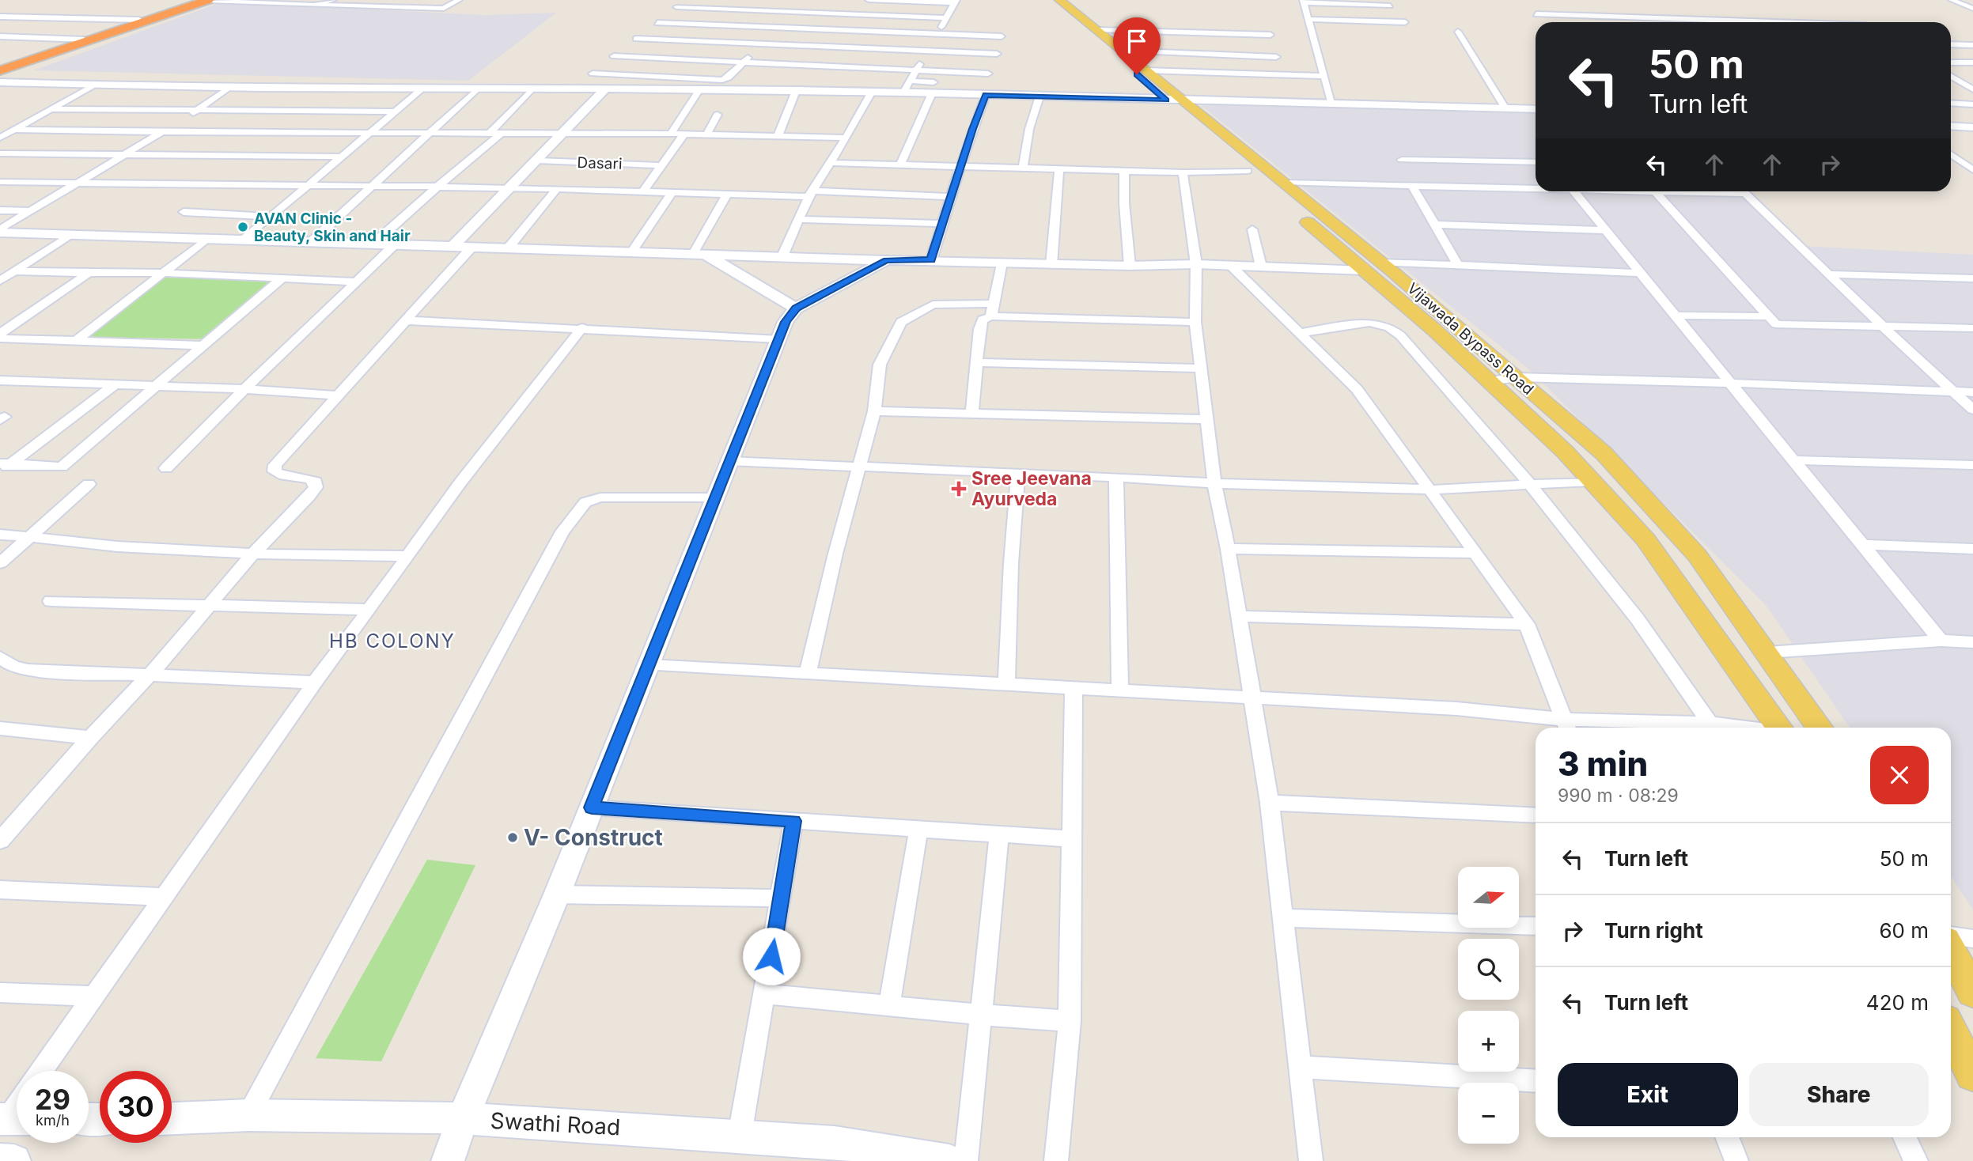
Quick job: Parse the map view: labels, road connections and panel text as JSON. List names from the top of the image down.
{
  "streets": {
    "main road": ["Vijawada Bypass Road"],
    "street": ["Dasari", "Swathi Road"]
  },
  "districts": ["HB COLONY"],
  "places": {
    "other": ["AVAN Clinic - Beauty, Skin and Hair", "V- Construct"],
    "health": ["Sree Jeevana Ayurveda"]
  },
  "north": "right",
  "page": {
    "turn": ["50 m", "Turn left"],
    "heading": ["3 min", "990 m · 08:29"],
    "list": [
      {
        "name": "Turn left",
        "value": "50 m"
      },
      {
        "name": "Turn right",
        "value": "60 m"
      },
      {
        "name": "Turn left",
        "value": "420 m"
      }
    ],
    "map_buttons": ["+", "−"],
    "buttons": ["Exit", "Share"],
    "speed": "29 km/h",
    "limit": "30"
  }
}
